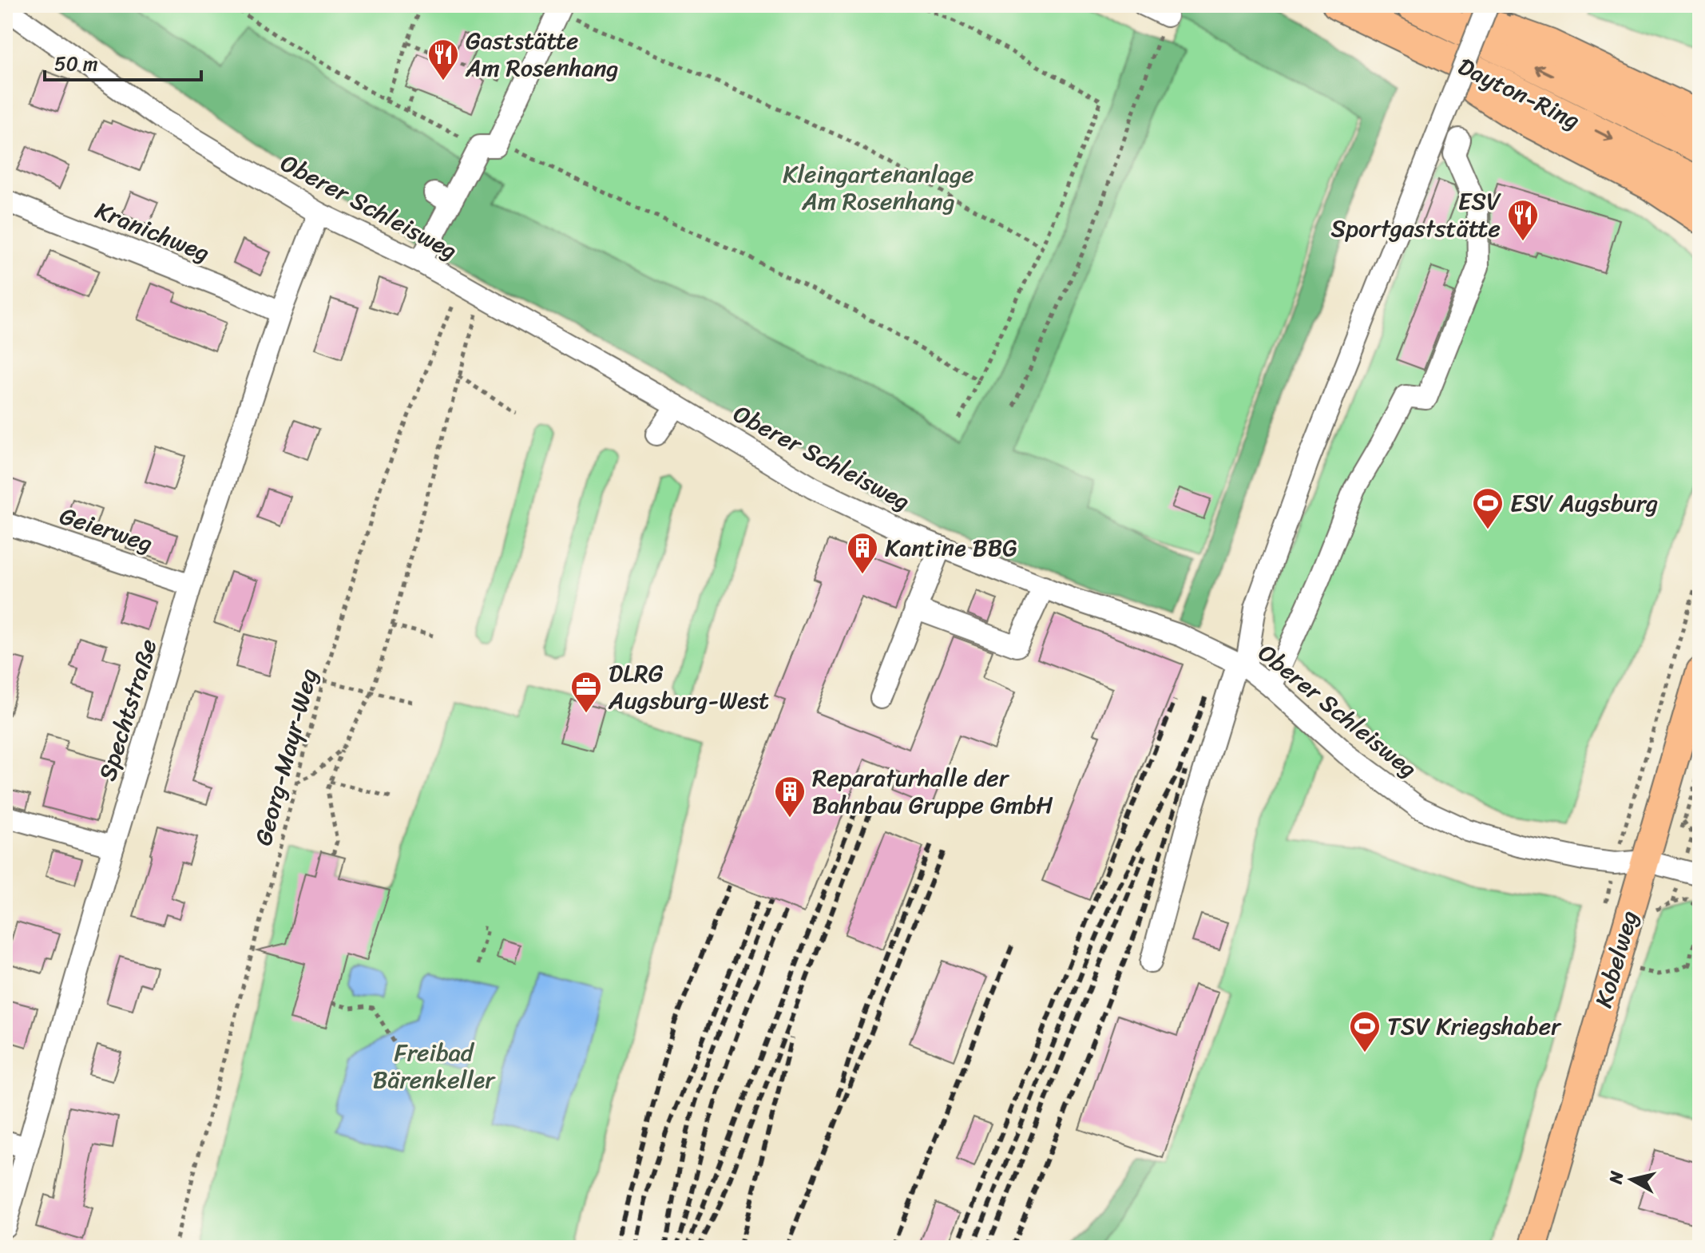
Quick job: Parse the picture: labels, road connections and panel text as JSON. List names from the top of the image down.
{
  "streets": {
    "highway": ["Dayton-Ring"],
    "main road": ["Kobelweg"],
    "street": [
      "Oberer Schleisweg",
      "Kranichweg",
      "Geierweg",
      "Spechtstraße"
    ],
    "path": ["Georg-Mayr-Weg"]
  },
  "crossings": [
    ["Oberer Schleisweg", "Spechtstraße"],
    ["Oberer Schleisweg", "Georg-Mayr-Weg"],
    ["Oberer Schleisweg", "Kobelweg"],
    ["Kranichweg", "Spechtstraße"],
    ["Geierweg", "Spechtstraße"]
  ],
  "parks": ["Kleingartenanlage Am Rosenhang", "Freibad Bärenkeller"],
  "places": {
    "restaurant": ["Gaststätte Am Rosenhang", "ESV Sportgaststätte"],
    "sports": ["ESV Augsburg", "TSV Kriegshaber"],
    "building": ["Kantine BBG", "Reparaturhalle der Bahnbau Gruppe GmbH"],
    "office": ["DLRG Augsburg-West"]
  },
  "scale_bar": "50 m",
  "north": "left"
}
